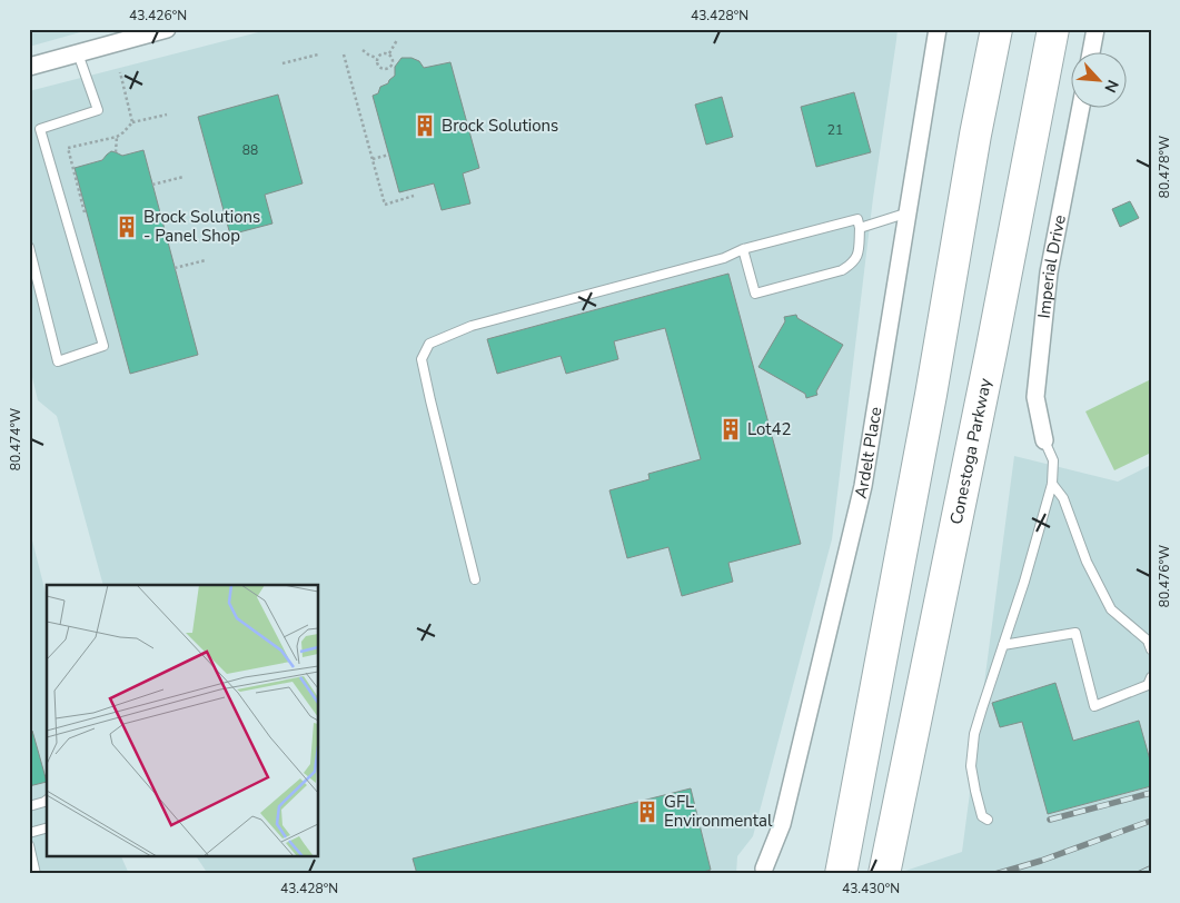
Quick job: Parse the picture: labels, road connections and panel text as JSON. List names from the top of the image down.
{
  "streets": {
    "highway": ["Conestoga Parkway"],
    "street": ["Imperial Drive", "Ardelt Place"]
  },
  "places": {
    "building": [
      "Brock Solutions",
      "Brock Solutions - Panel Shop",
      "Lot42",
      "GFL Environmental"
    ]
  },
  "house_numbers": ["21", "88"],
  "north": "bottom right",
  "coordinates": [
    "43.426°N",
    "43.428°N",
    "80.478°W",
    "80.474°W",
    "80.476°W",
    "43.430°N"
  ]
}
